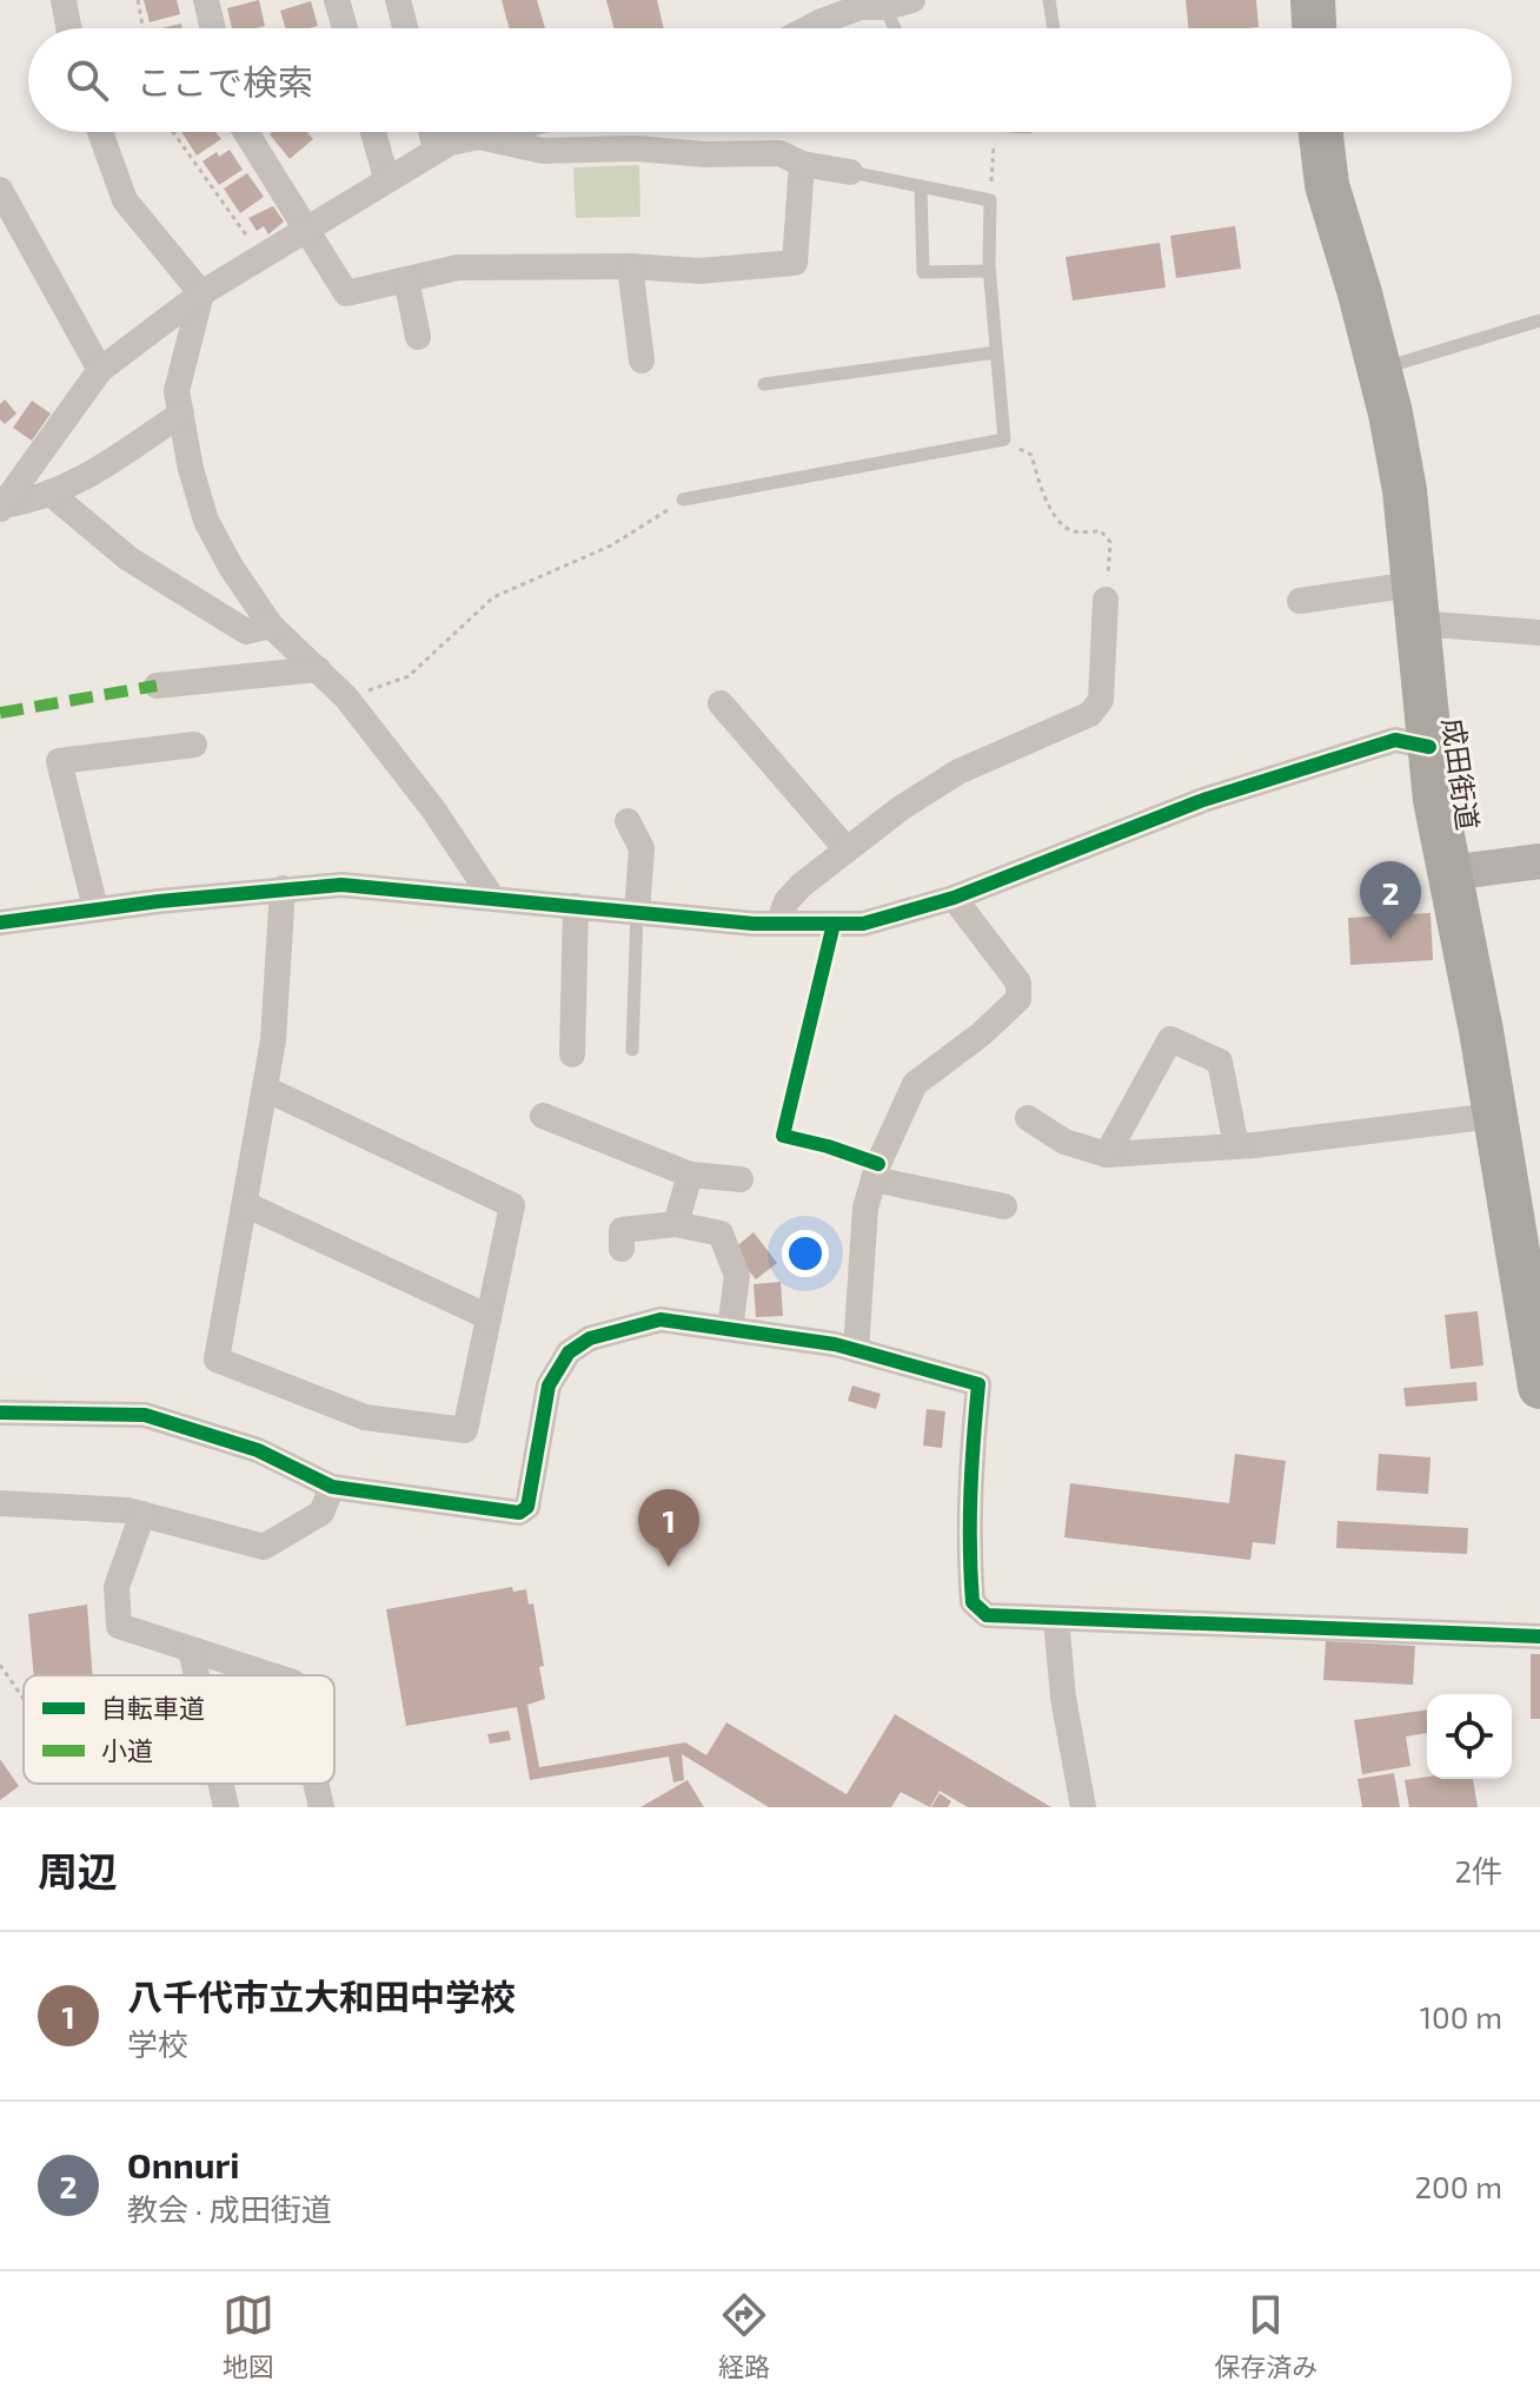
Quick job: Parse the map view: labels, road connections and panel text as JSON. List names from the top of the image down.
{
  "streets": {
    "highway": ["成田街道"]
  },
  "legend": ["自転車道", "小道"],
  "page": {
    "search": "ここで検索",
    "pins": ["2", "1"],
    "heading": ["周辺", "2件"],
    "list": [
      {
        "mark": "1",
        "name": "八千代市立大和田中学校",
        "note": "学校",
        "value": "100 m"
      },
      {
        "mark": "2",
        "name": "Onnuri",
        "note": "教会 · 成田街道",
        "value": "200 m"
      }
    ],
    "nav": ["地図", "経路", "保存済み"]
  }
}
